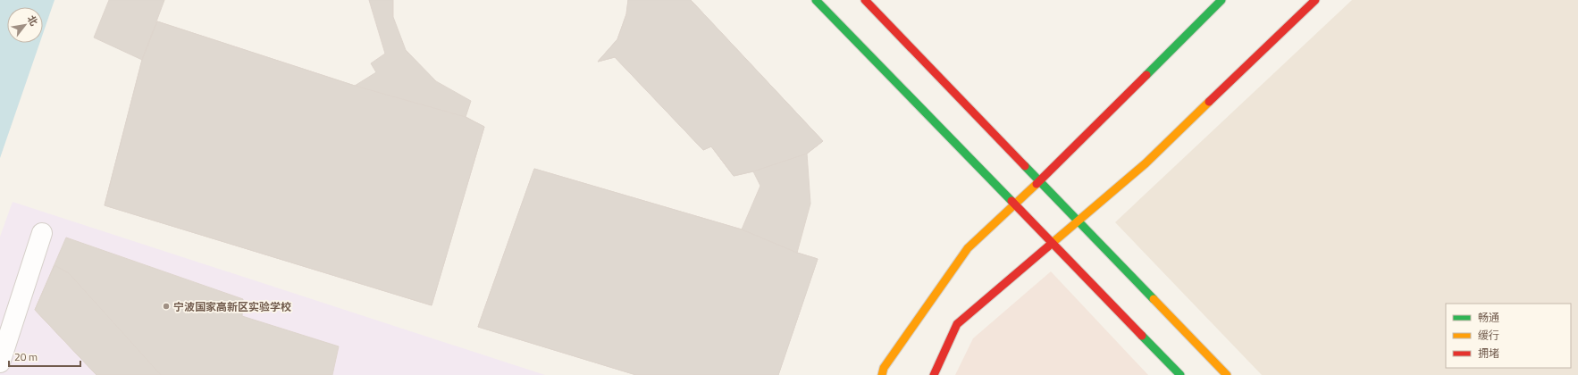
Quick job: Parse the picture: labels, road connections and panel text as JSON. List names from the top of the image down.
{
  "places": ["宁波国家高新区实验学校"],
  "legend": ["畅通", "缓行", "拥堵"],
  "scale_bar": "20 m",
  "north": "top right"
}
